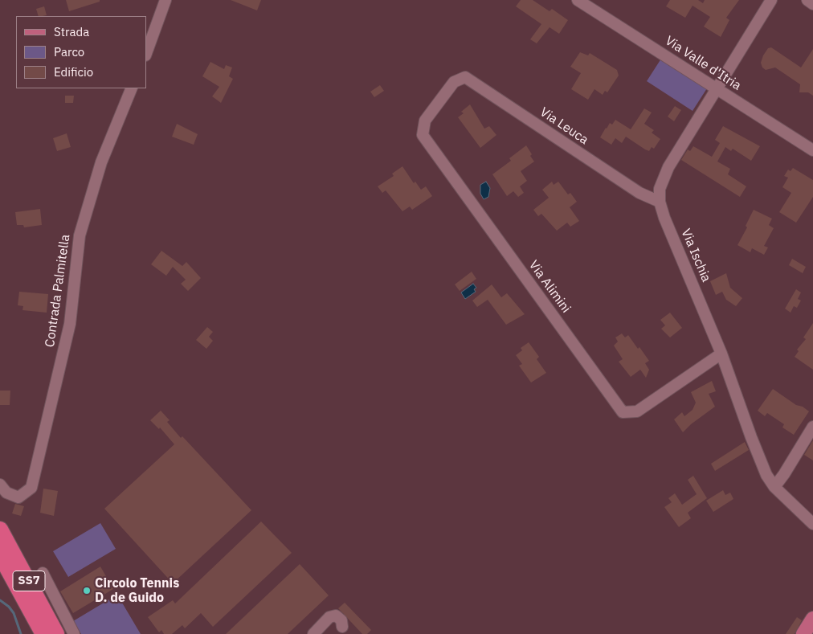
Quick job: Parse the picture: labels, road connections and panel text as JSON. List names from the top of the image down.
{
  "streets": {
    "highway": ["SS7"],
    "street": [
      "Via Valle d'Itria",
      "Via Leuca",
      "Via Ischia",
      "Via Alimini",
      "Contrada Palmitella"
    ]
  },
  "crossings": [
    ["Via Valle d'Itria", "Via Ischia"],
    ["Via Leuca", "Via Ischia"],
    ["Via Leuca", "Via Alimini"],
    ["Via Ischia", "Via Alimini"]
  ],
  "places": ["Circolo Tennis D. de Guido"],
  "legend": ["Strada", "Parco", "Edificio"]
}
